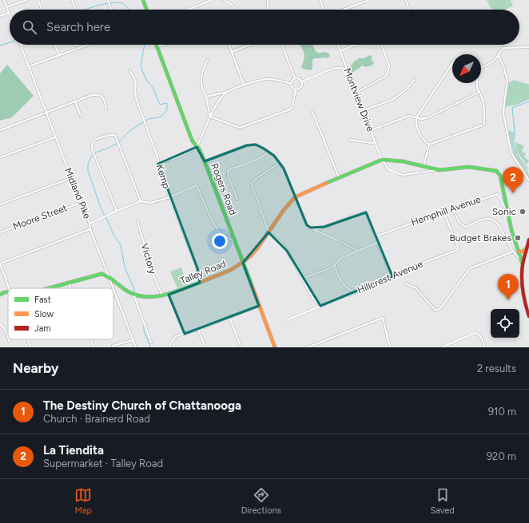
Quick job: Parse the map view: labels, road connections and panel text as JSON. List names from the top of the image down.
{
  "streets": {
    "street": [
      "Montview Drive",
      "Kemp",
      "Rogers Road",
      "Midland Pike",
      "Hemphill Avenue",
      "Moore Street",
      "Victory",
      "Talley Road",
      "Hillcrest Avenue"
    ]
  },
  "crossings": [
    ["Montview Drive", "Talley Road"],
    ["Kemp", "Talley Road"],
    ["Rogers Road", "Talley Road"],
    ["Midland Pike", "Moore Street"],
    ["Midland Pike", "Talley Road"],
    ["Hemphill Avenue", "Talley Road"],
    ["Hemphill Avenue", "Hillcrest Avenue"],
    ["Victory", "Talley Road"]
  ],
  "places": ["Sonic", "Budget Brakes"],
  "legend": ["Fast", "Slow", "Jam"],
  "north": "bottom left",
  "page": {
    "search": "Search here",
    "pins": ["2", "1"],
    "heading": ["Nearby", "2 results"],
    "list": [
      {
        "mark": "1",
        "name": "The Destiny Church of Chattanooga",
        "note": "Church · Brainerd Road",
        "value": "910 m"
      },
      {
        "mark": "2",
        "name": "La Tiendita",
        "note": "Supermarket · Talley Road",
        "value": "920 m"
      }
    ],
    "nav": ["Map", "Directions", "Saved"]
  }
}
